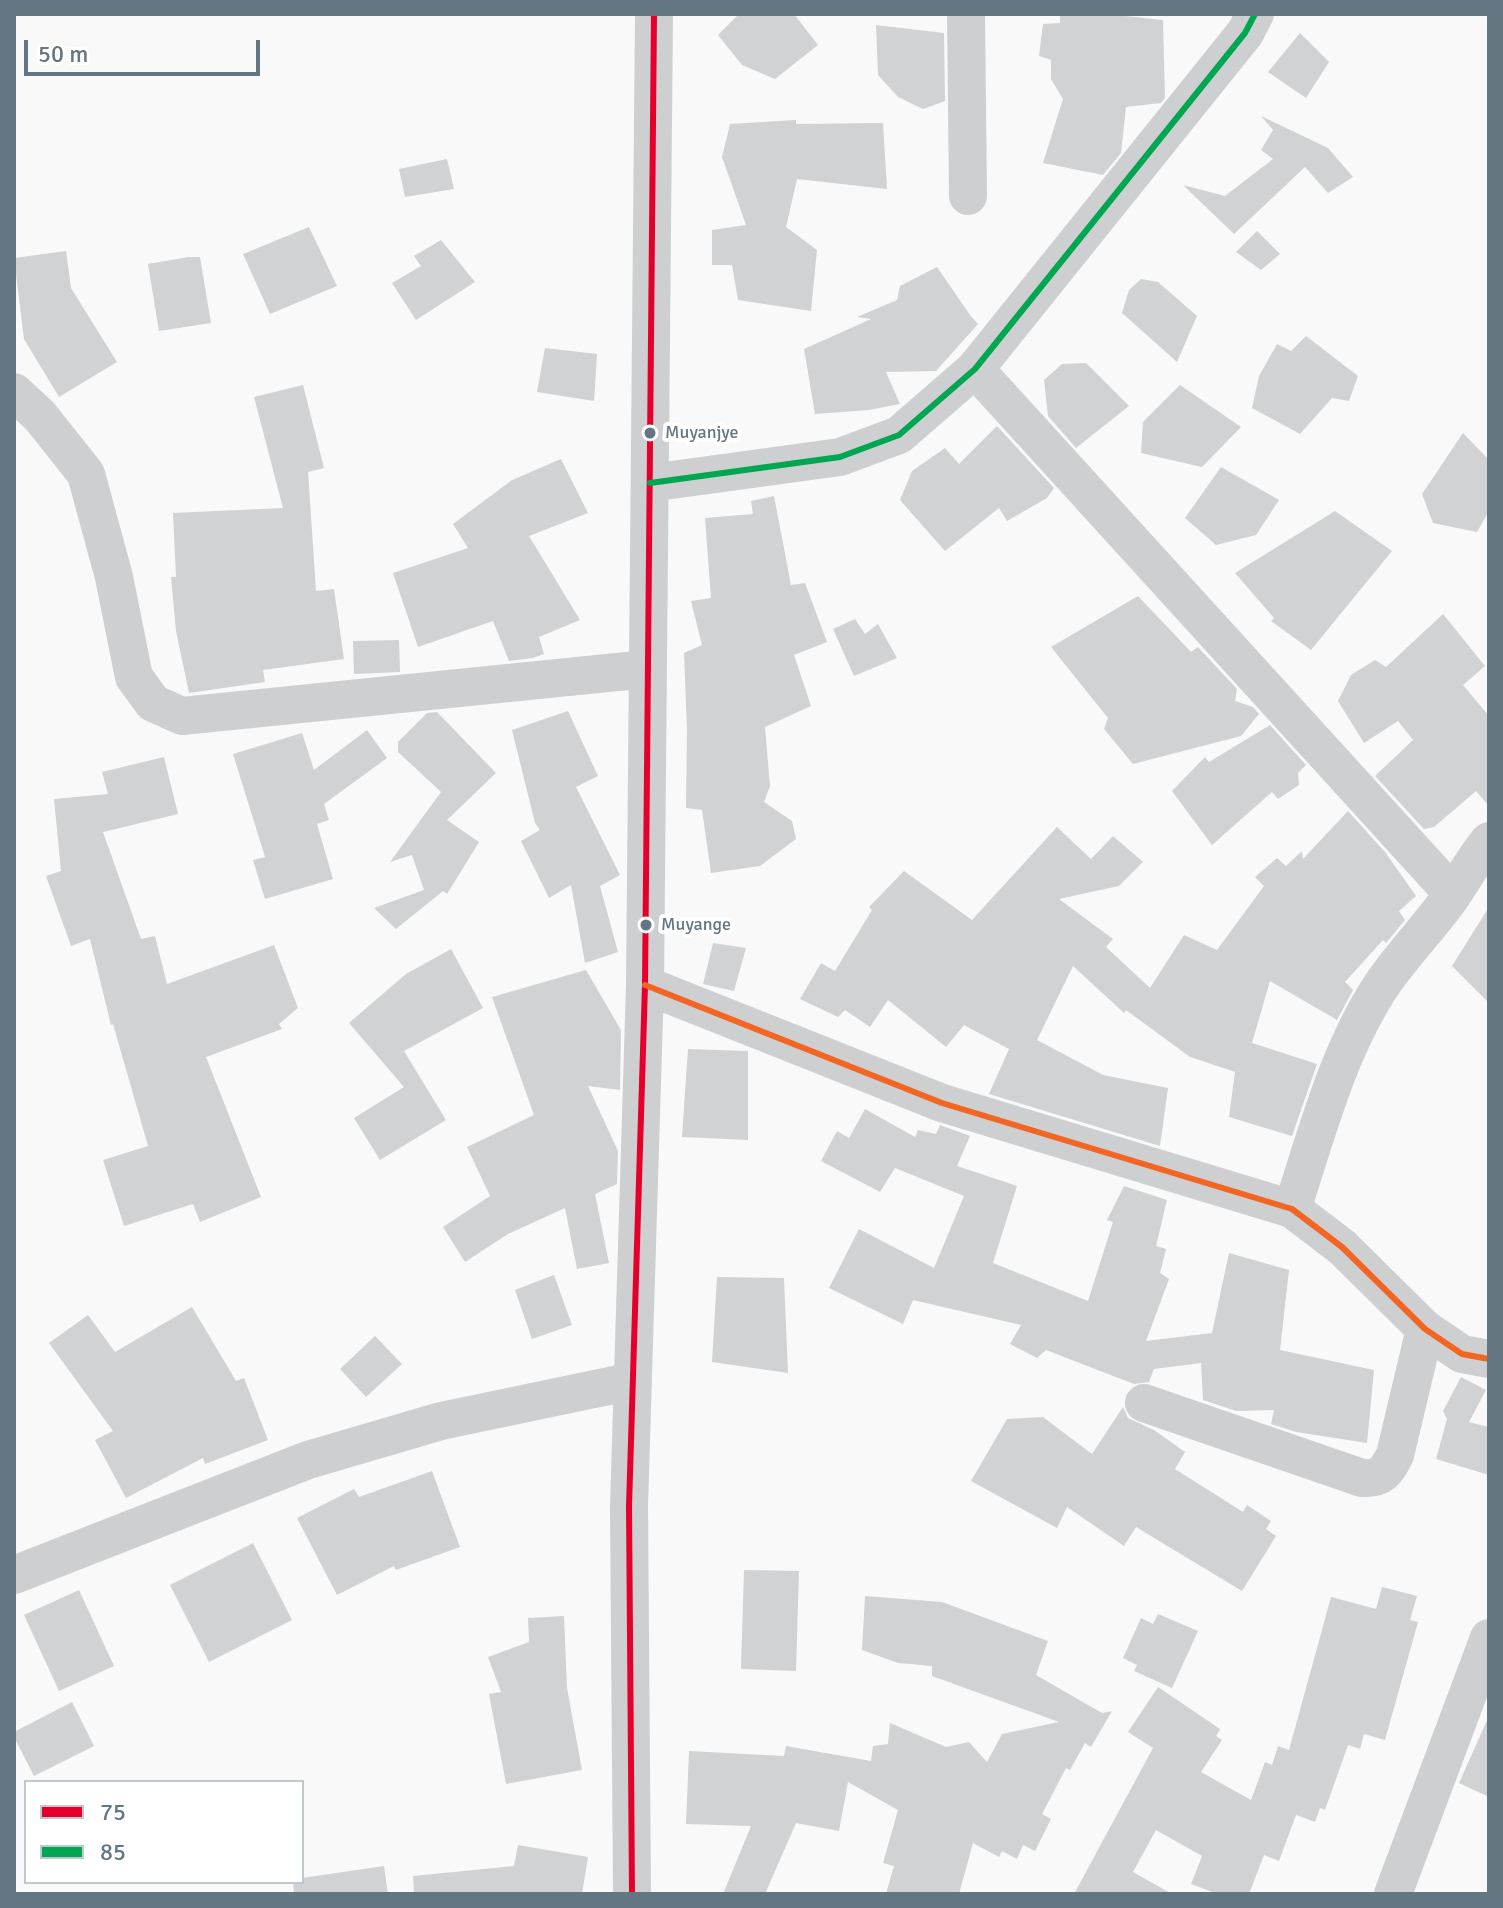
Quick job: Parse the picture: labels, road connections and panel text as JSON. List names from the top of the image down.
{
  "places": ["Muyanjye", "Muyange"],
  "lines": ["transit line 75", "transit line 85"],
  "legend": ["75", "85"],
  "scale_bar": "50 m"
}
